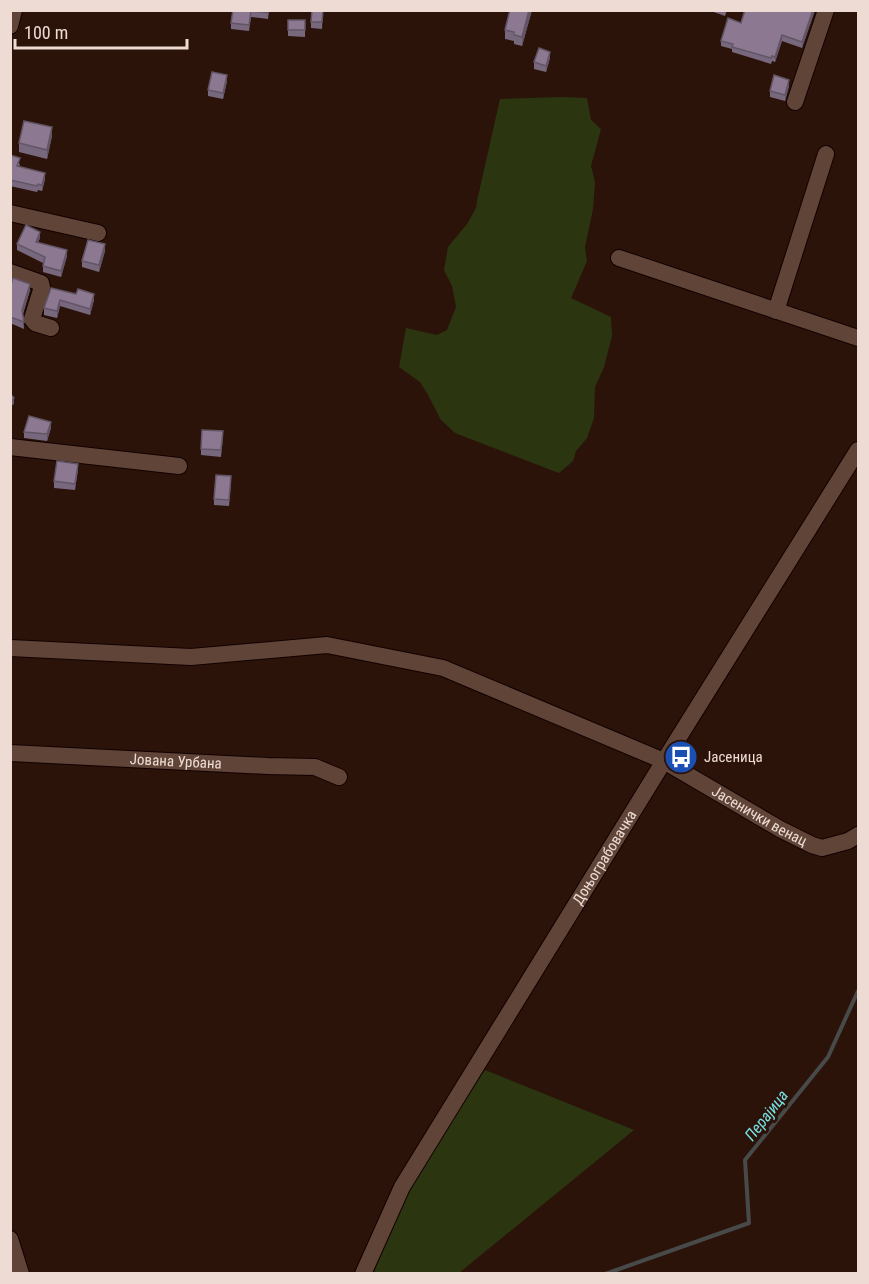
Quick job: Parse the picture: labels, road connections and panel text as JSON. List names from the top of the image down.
{
  "streets": {
    "street": ["Јована Урбана", "Јасенички венац", "Доњограбовачка"]
  },
  "crossings": [
    ["Јасенички венац", "Доњограбовачка"]
  ],
  "water": ["Перајица"],
  "places": {
    "bus stop": ["Јасеница"]
  },
  "scale_bar": "100 m"
}
